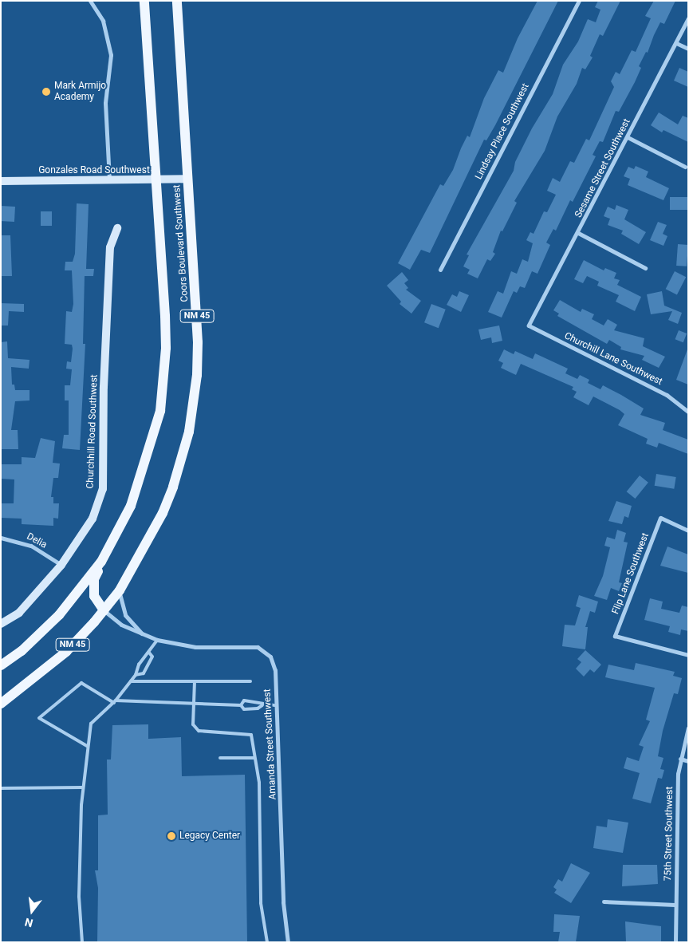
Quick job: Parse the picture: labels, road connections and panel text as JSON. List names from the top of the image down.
{
  "streets": {
    "main road": ["Coors Boulevard Southwest", "NM 45"],
    "street": [
      "Lindsay Place Southwest",
      "Sesame Street Southwest",
      "Gonzales Road Southwest",
      "Churchill Lane Southwest",
      "Churchhill Road Southwest",
      "Delia",
      "Flip Lane Southwest",
      "Amanda Street Southwest",
      "75th Street Southwest"
    ]
  },
  "crossings": [
    ["Sesame Street Southwest", "Churchill Lane Southwest"],
    ["Gonzales Road Southwest", "Coors Boulevard Southwest"],
    ["Coors Boulevard Southwest", "Amanda Street Southwest"],
    ["Churchhill Road Southwest", "Delia"]
  ],
  "places": ["Mark Armijo Academy", "Legacy Center"],
  "north": "bottom"
}
